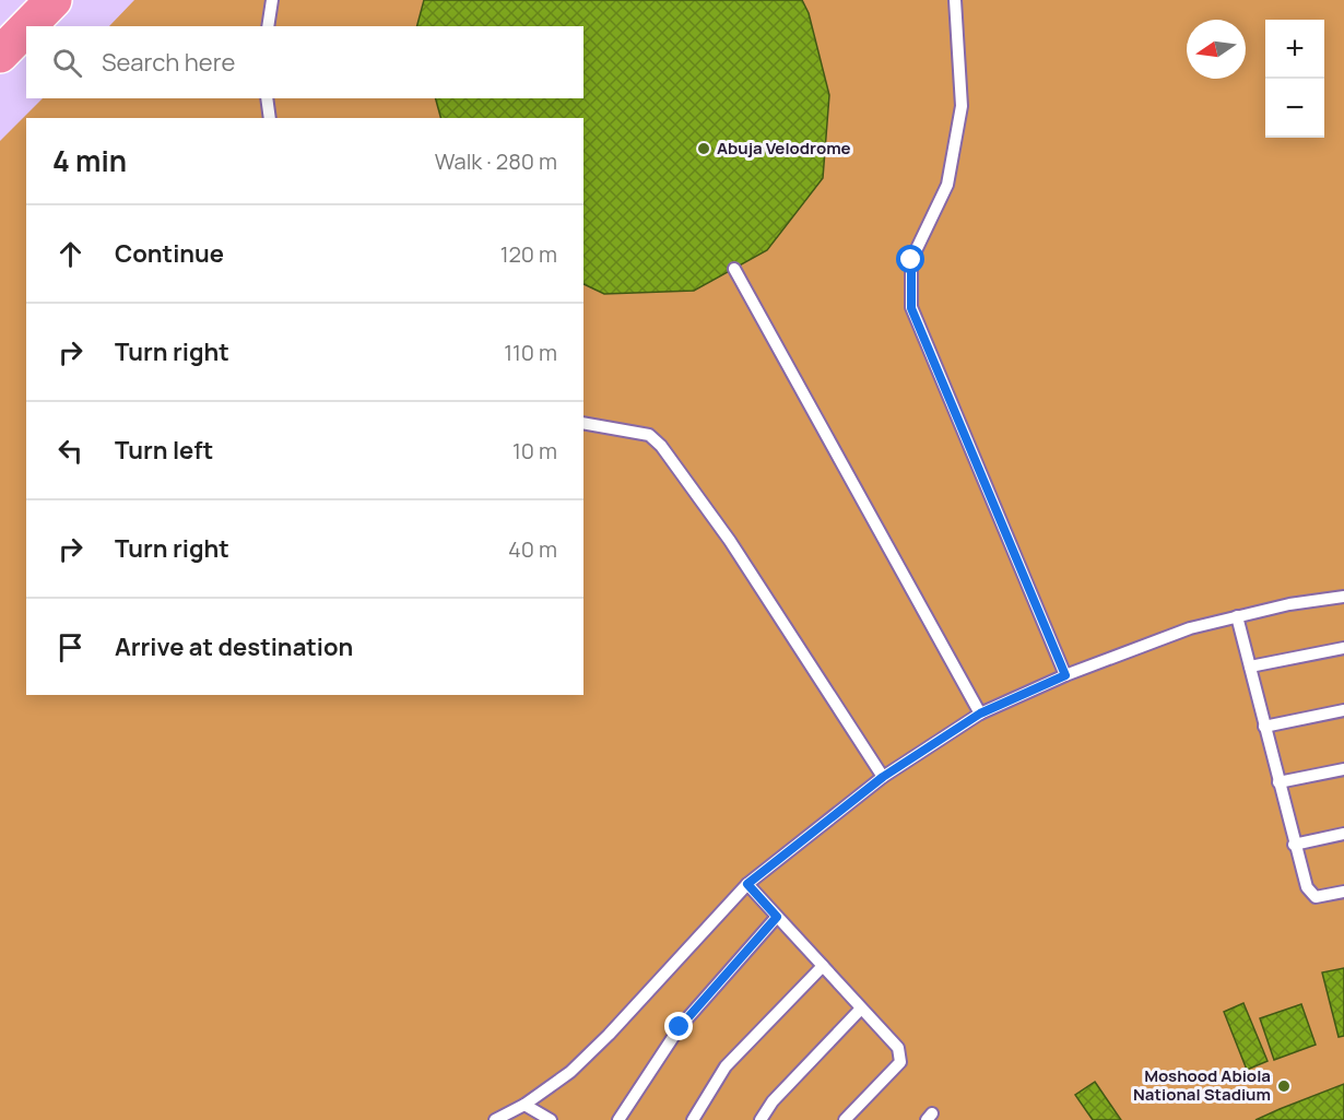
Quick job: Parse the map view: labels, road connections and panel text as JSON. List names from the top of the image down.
{
  "places": ["Abuja Velodrome", "Moshood Abiola National Stadium"],
  "north": "left",
  "page": {
    "map_buttons": ["+", "−"],
    "search": "Search here",
    "heading": ["4 min", "Walk · 280 m"],
    "list": [
      ["Continue", "120 m"],
      ["Turn right", "110 m"],
      ["Turn left", "10 m"],
      ["Turn right", "40 m"],
      "Arrive at destination"
    ]
  }
}
